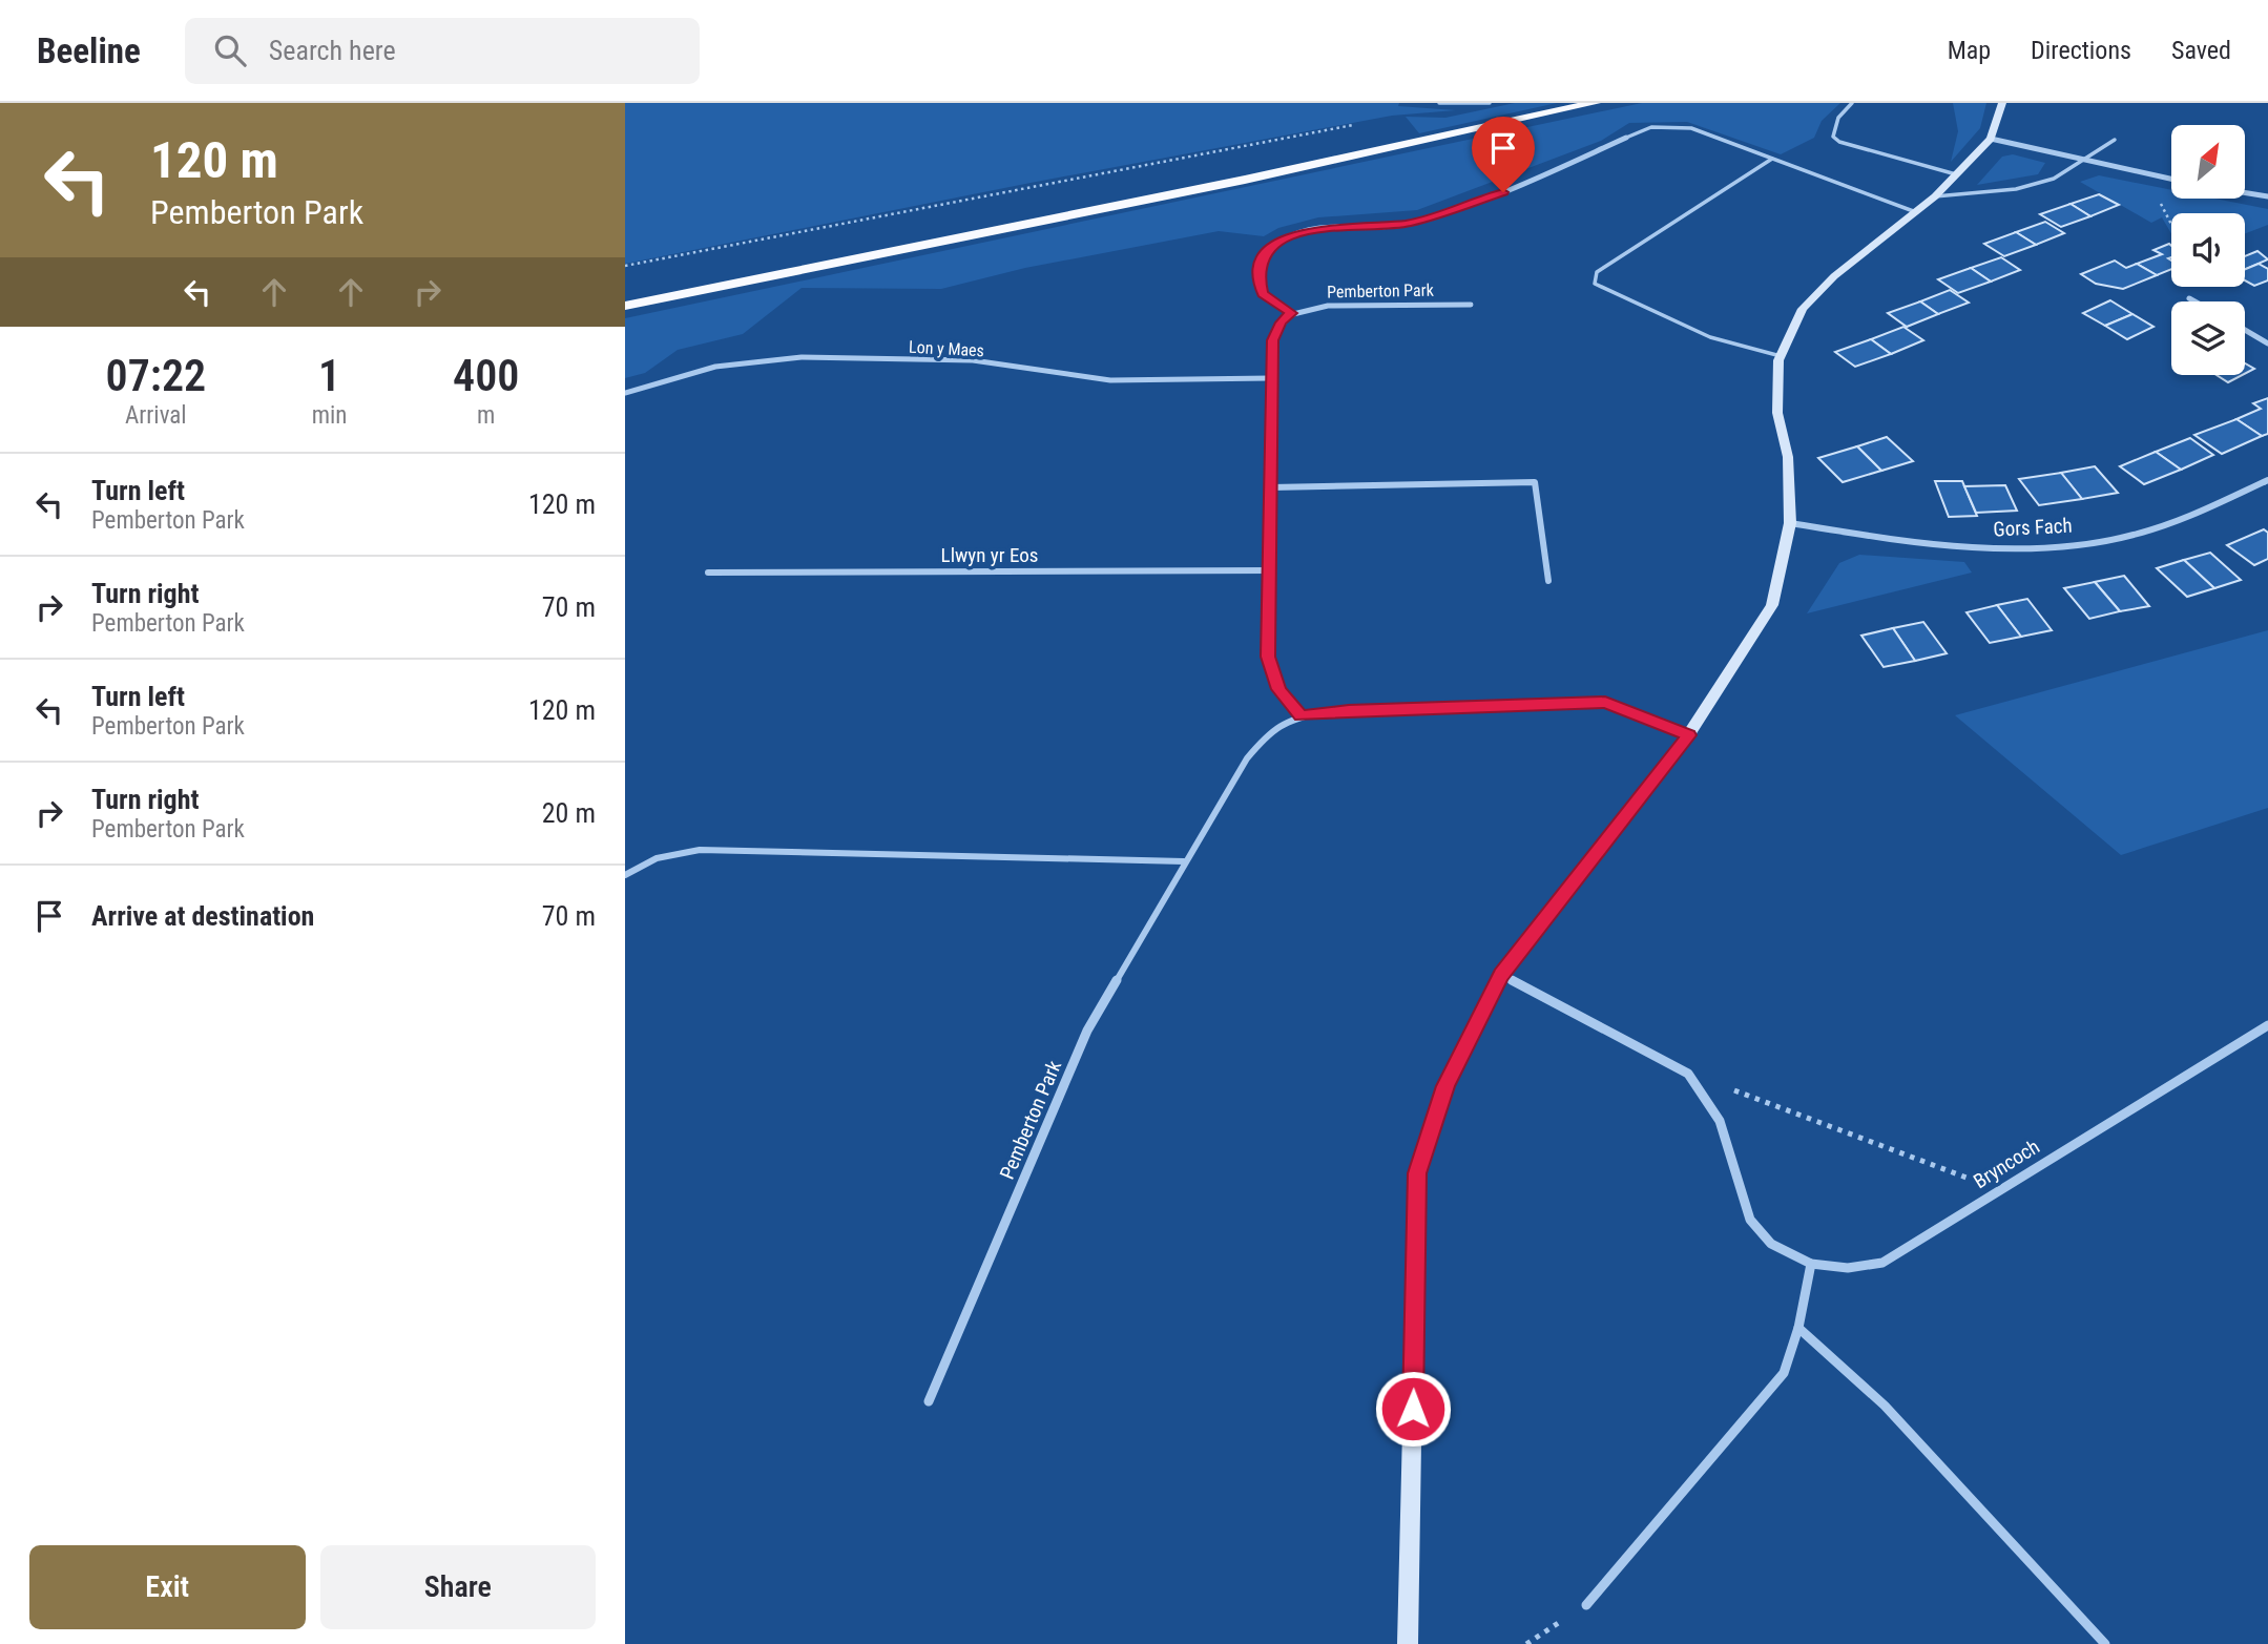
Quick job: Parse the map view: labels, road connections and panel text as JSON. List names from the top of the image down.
{
  "streets": {
    "street": [
      "Pemberton Park",
      "Lon y Maes",
      "Gors Fach",
      "Llwyn yr Eos",
      "Bryncoch"
    ]
  },
  "north": "top right",
  "page": {
    "header": "Beeline",
    "search": "Search here",
    "nav": ["Map", "Directions", "Saved"],
    "turn": ["120 m", "Pemberton Park"],
    "eta": [
      "07:22",
      "Arrival",
      "1",
      "min",
      "400",
      "m"
    ],
    "list": [
      {
        "name": "Turn left",
        "note": "Pemberton Park",
        "value": "120 m"
      },
      {
        "name": "Turn right",
        "note": "Pemberton Park",
        "value": "70 m"
      },
      {
        "name": "Turn left",
        "note": "Pemberton Park",
        "value": "120 m"
      },
      {
        "name": "Turn right",
        "note": "Pemberton Park",
        "value": "20 m"
      },
      {
        "name": "Arrive at destination",
        "value": "70 m"
      }
    ],
    "buttons": ["Exit", "Share"]
  }
}
